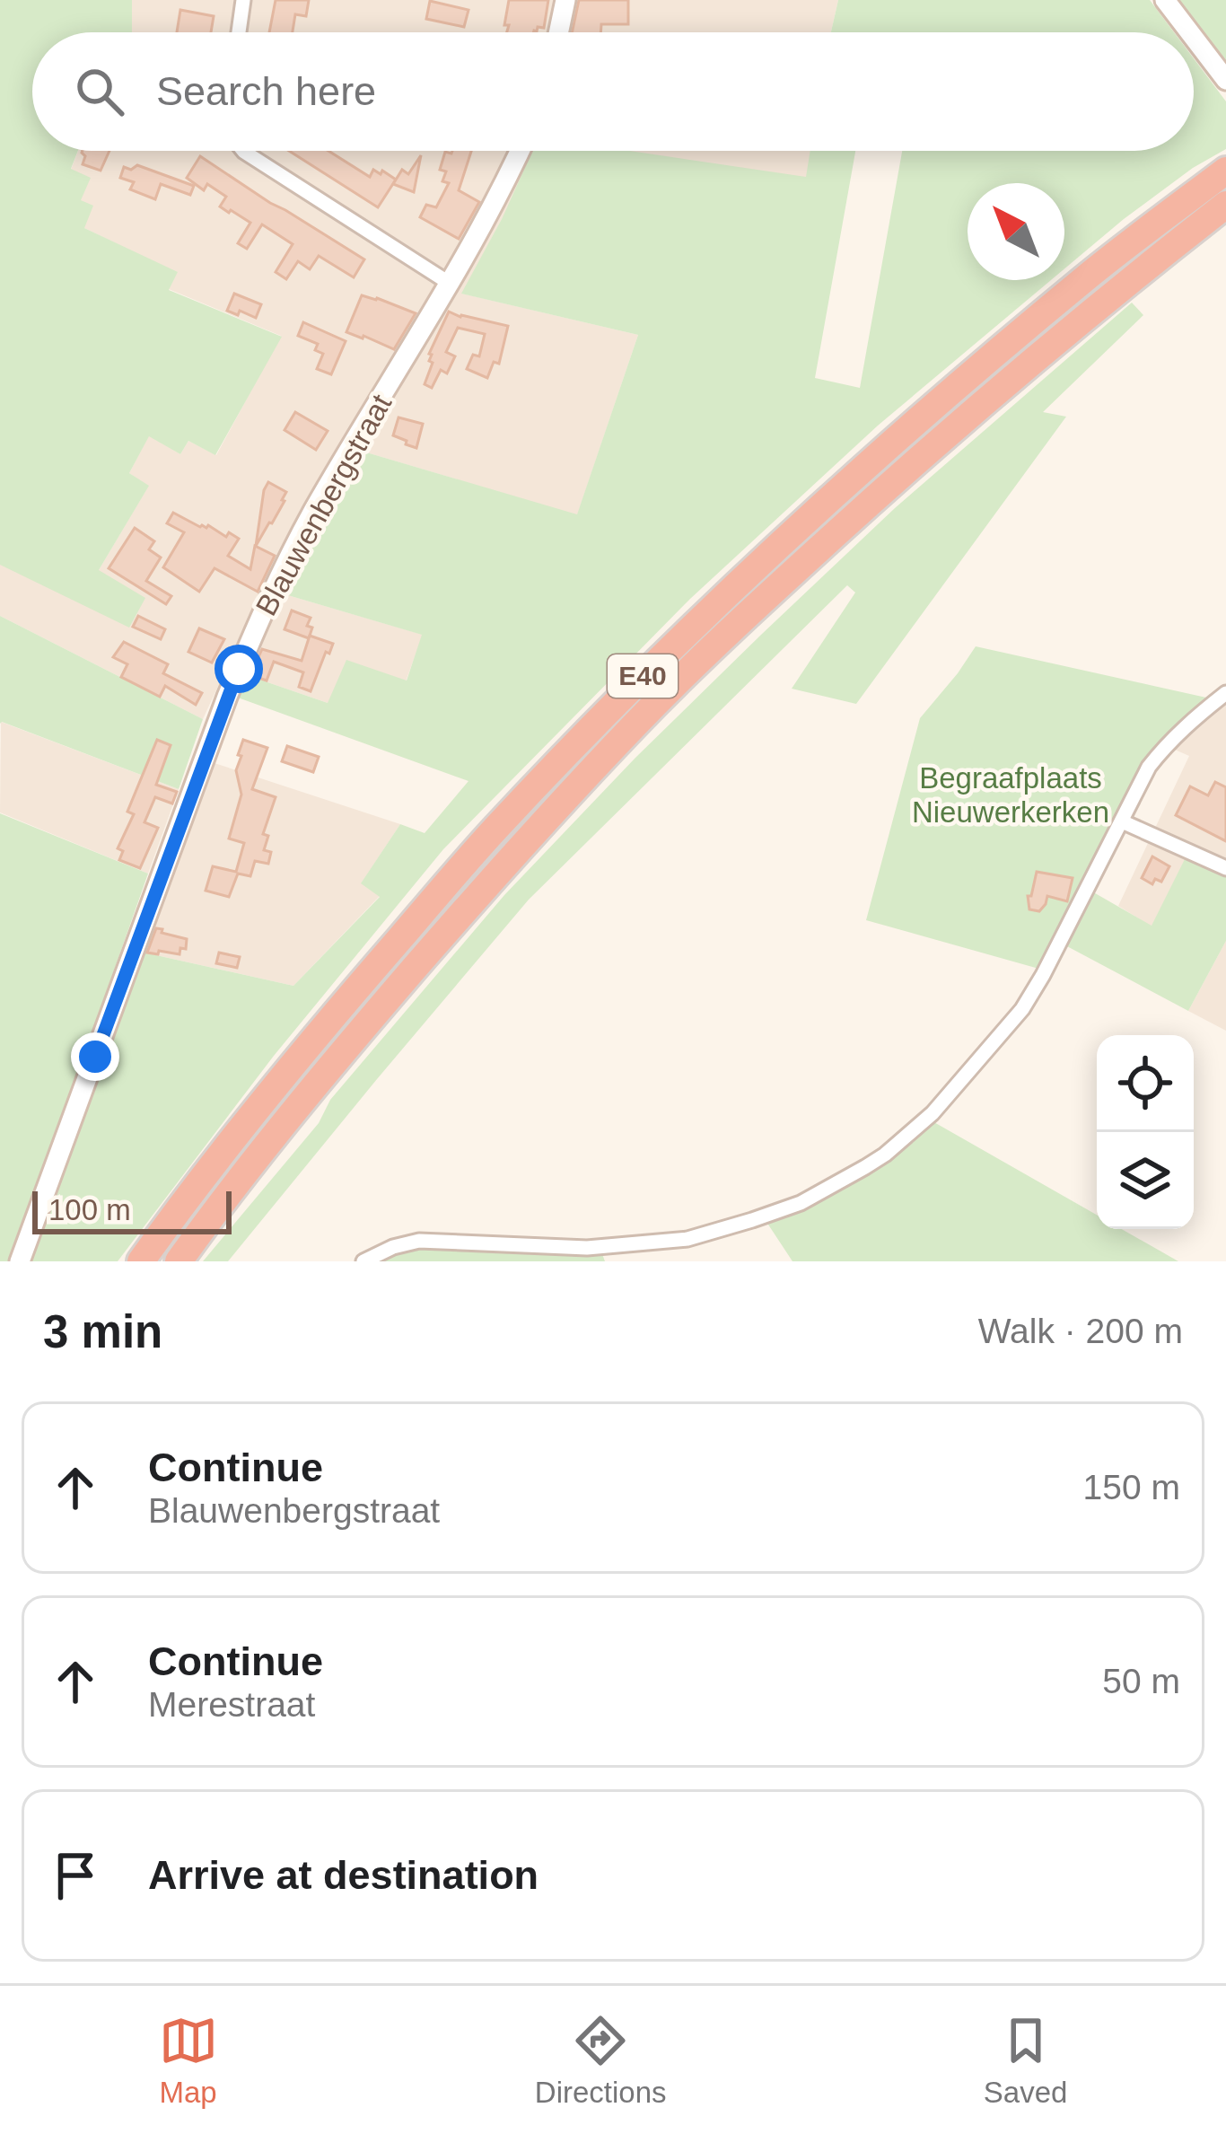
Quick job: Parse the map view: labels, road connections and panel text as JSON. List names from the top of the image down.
{
  "streets": {
    "highway": ["E40"],
    "street": ["Blauwenbergstraat"]
  },
  "parks": ["Begraafplaats Nieuwerkerken"],
  "scale_bar": "100 m",
  "north": "top left",
  "page": {
    "search": "Search here",
    "scale": "100 m",
    "heading": ["3 min", "Walk · 200 m"],
    "list": [
      ["Continue", "Blauwenbergstraat", "150 m"],
      ["Continue", "Merestraat", "50 m"],
      "Arrive at destination"
    ],
    "nav": ["Map", "Directions", "Saved"]
  }
}
